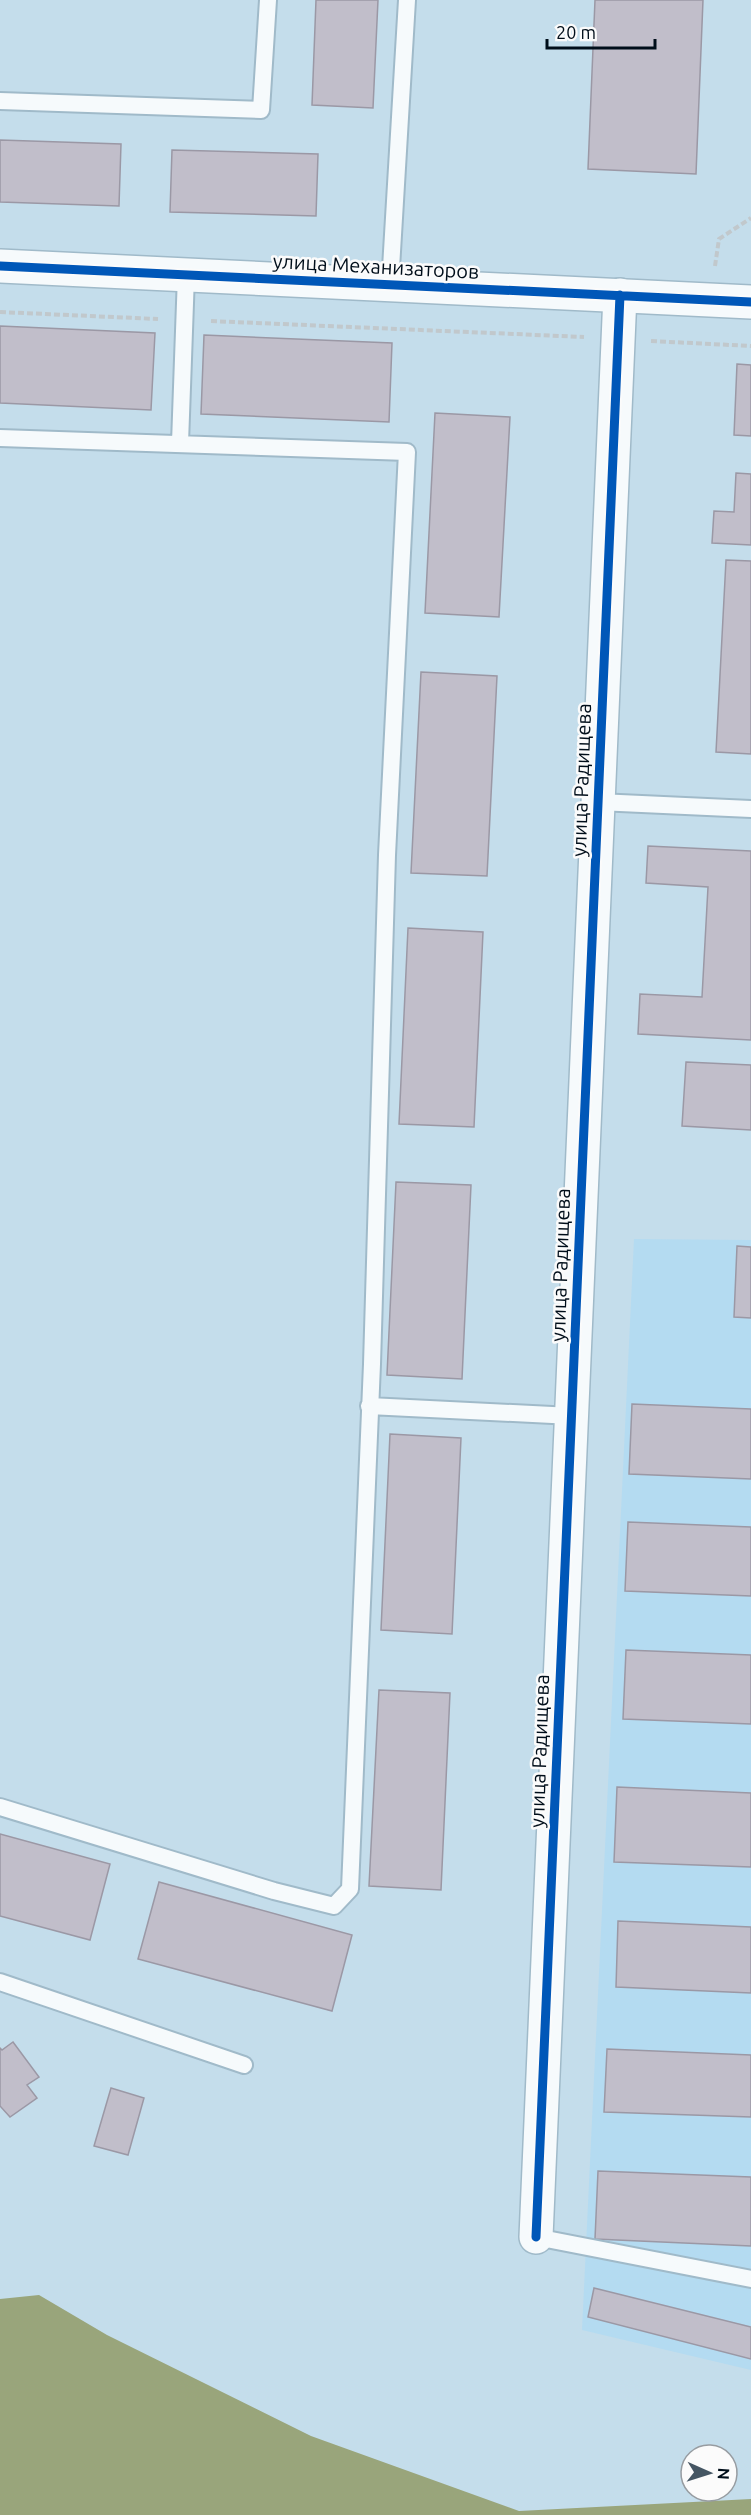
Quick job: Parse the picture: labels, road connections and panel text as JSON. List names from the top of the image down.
{
  "streets": {
    "street": ["улица Механизаторов", "улица Радищева"]
  },
  "crossings": [
    ["улица Механизаторов", "улица Радищева"]
  ],
  "scale_bar": "20 m",
  "north": "right"
}
